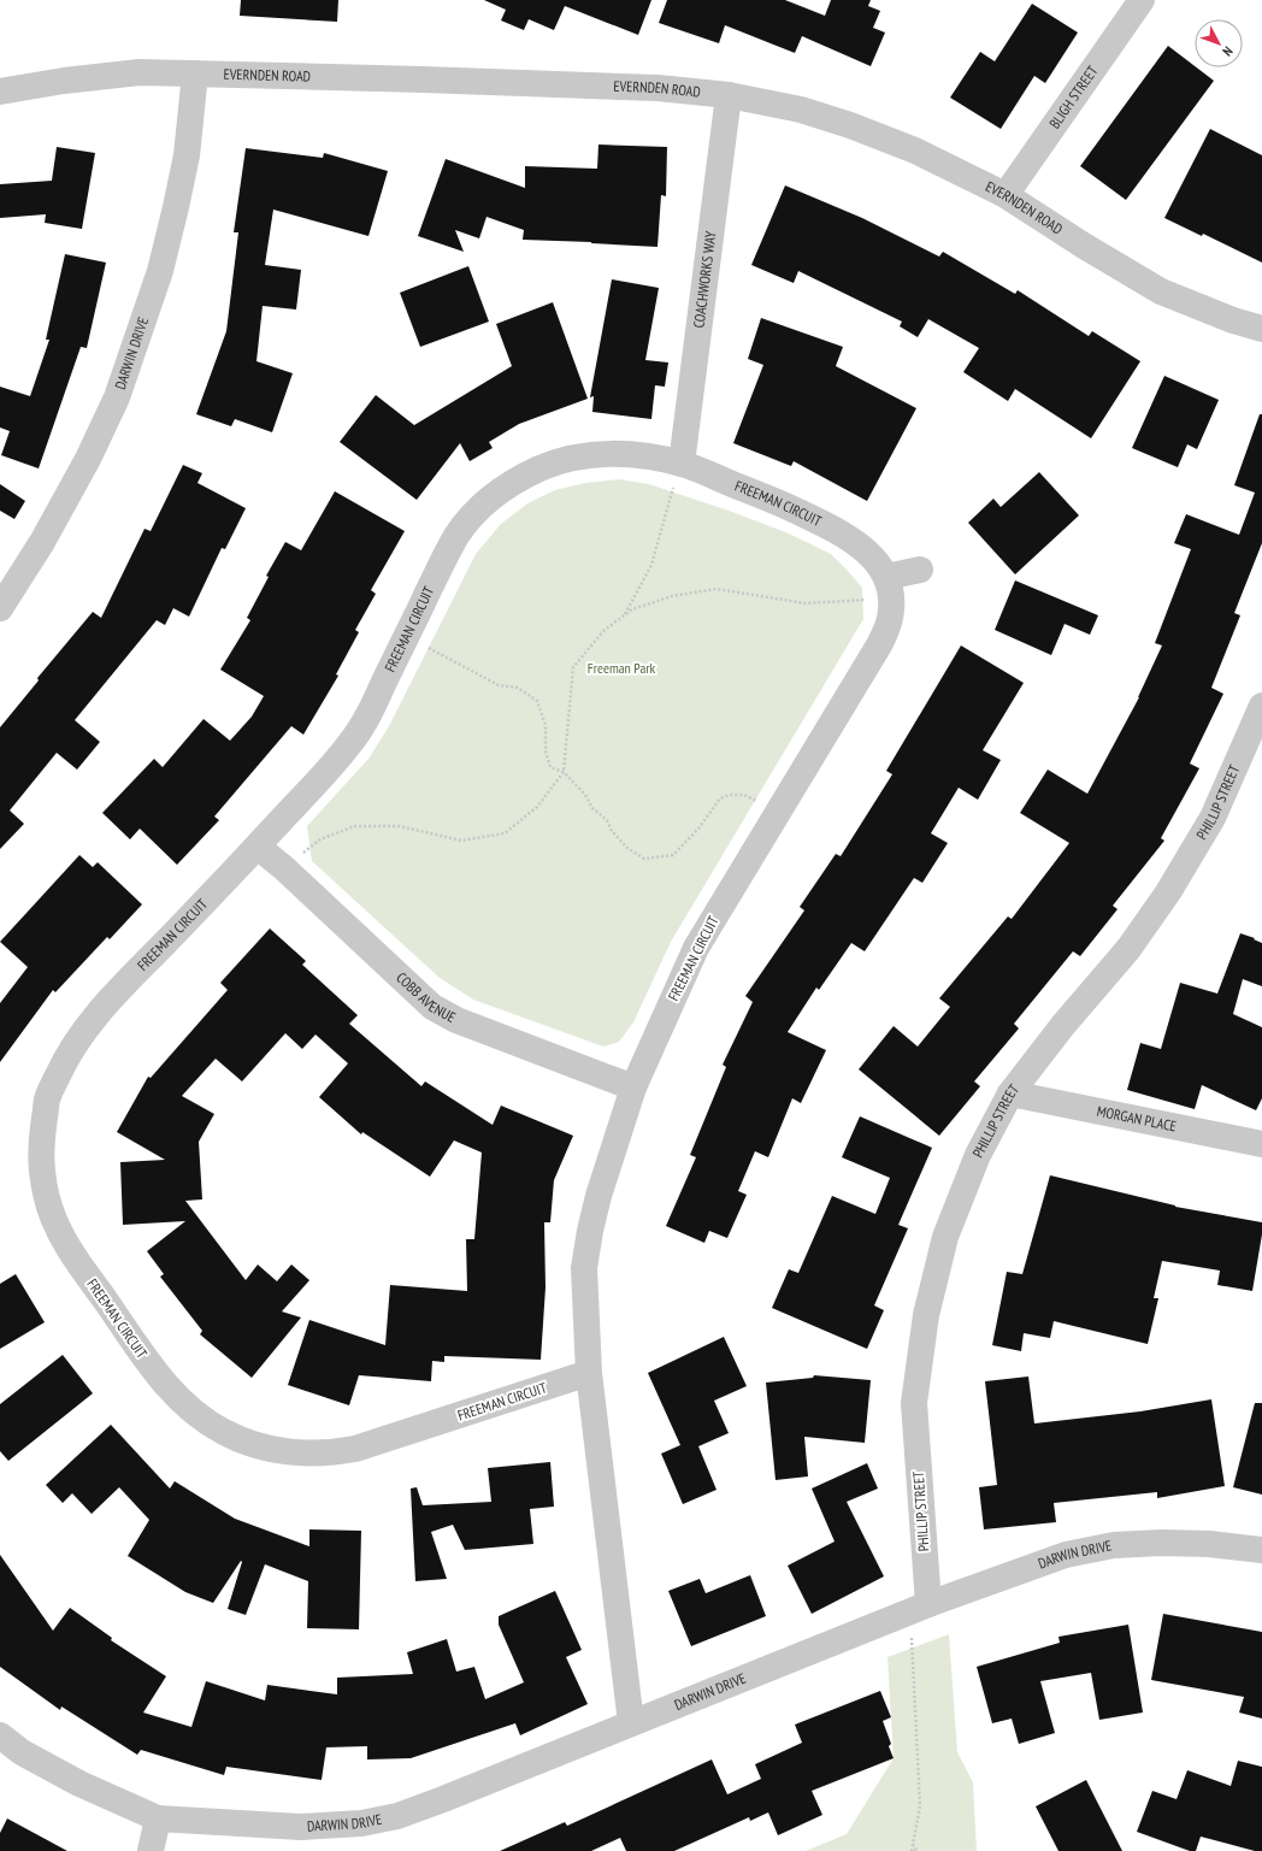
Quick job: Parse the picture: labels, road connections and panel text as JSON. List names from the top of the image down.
{
  "streets": {
    "street": [
      "EVERNDEN ROAD",
      "BLIGH STREET",
      "COACHWORKS WAY",
      "DARWIN DRIVE",
      "FREEMAN CIRCUIT",
      "PHILLIP STREET",
      "COBB AVENUE",
      "MORGAN PLACE"
    ]
  },
  "crossings": [
    ["EVERNDEN ROAD", "BLIGH STREET"],
    ["EVERNDEN ROAD", "COACHWORKS WAY"],
    ["EVERNDEN ROAD", "DARWIN DRIVE"],
    ["COACHWORKS WAY", "FREEMAN CIRCUIT"],
    ["DARWIN DRIVE", "FREEMAN CIRCUIT"],
    ["DARWIN DRIVE", "PHILLIP STREET"],
    ["FREEMAN CIRCUIT", "COBB AVENUE"],
    ["PHILLIP STREET", "MORGAN PLACE"]
  ],
  "parks": ["Freeman Park"],
  "north": "bottom right"
}
